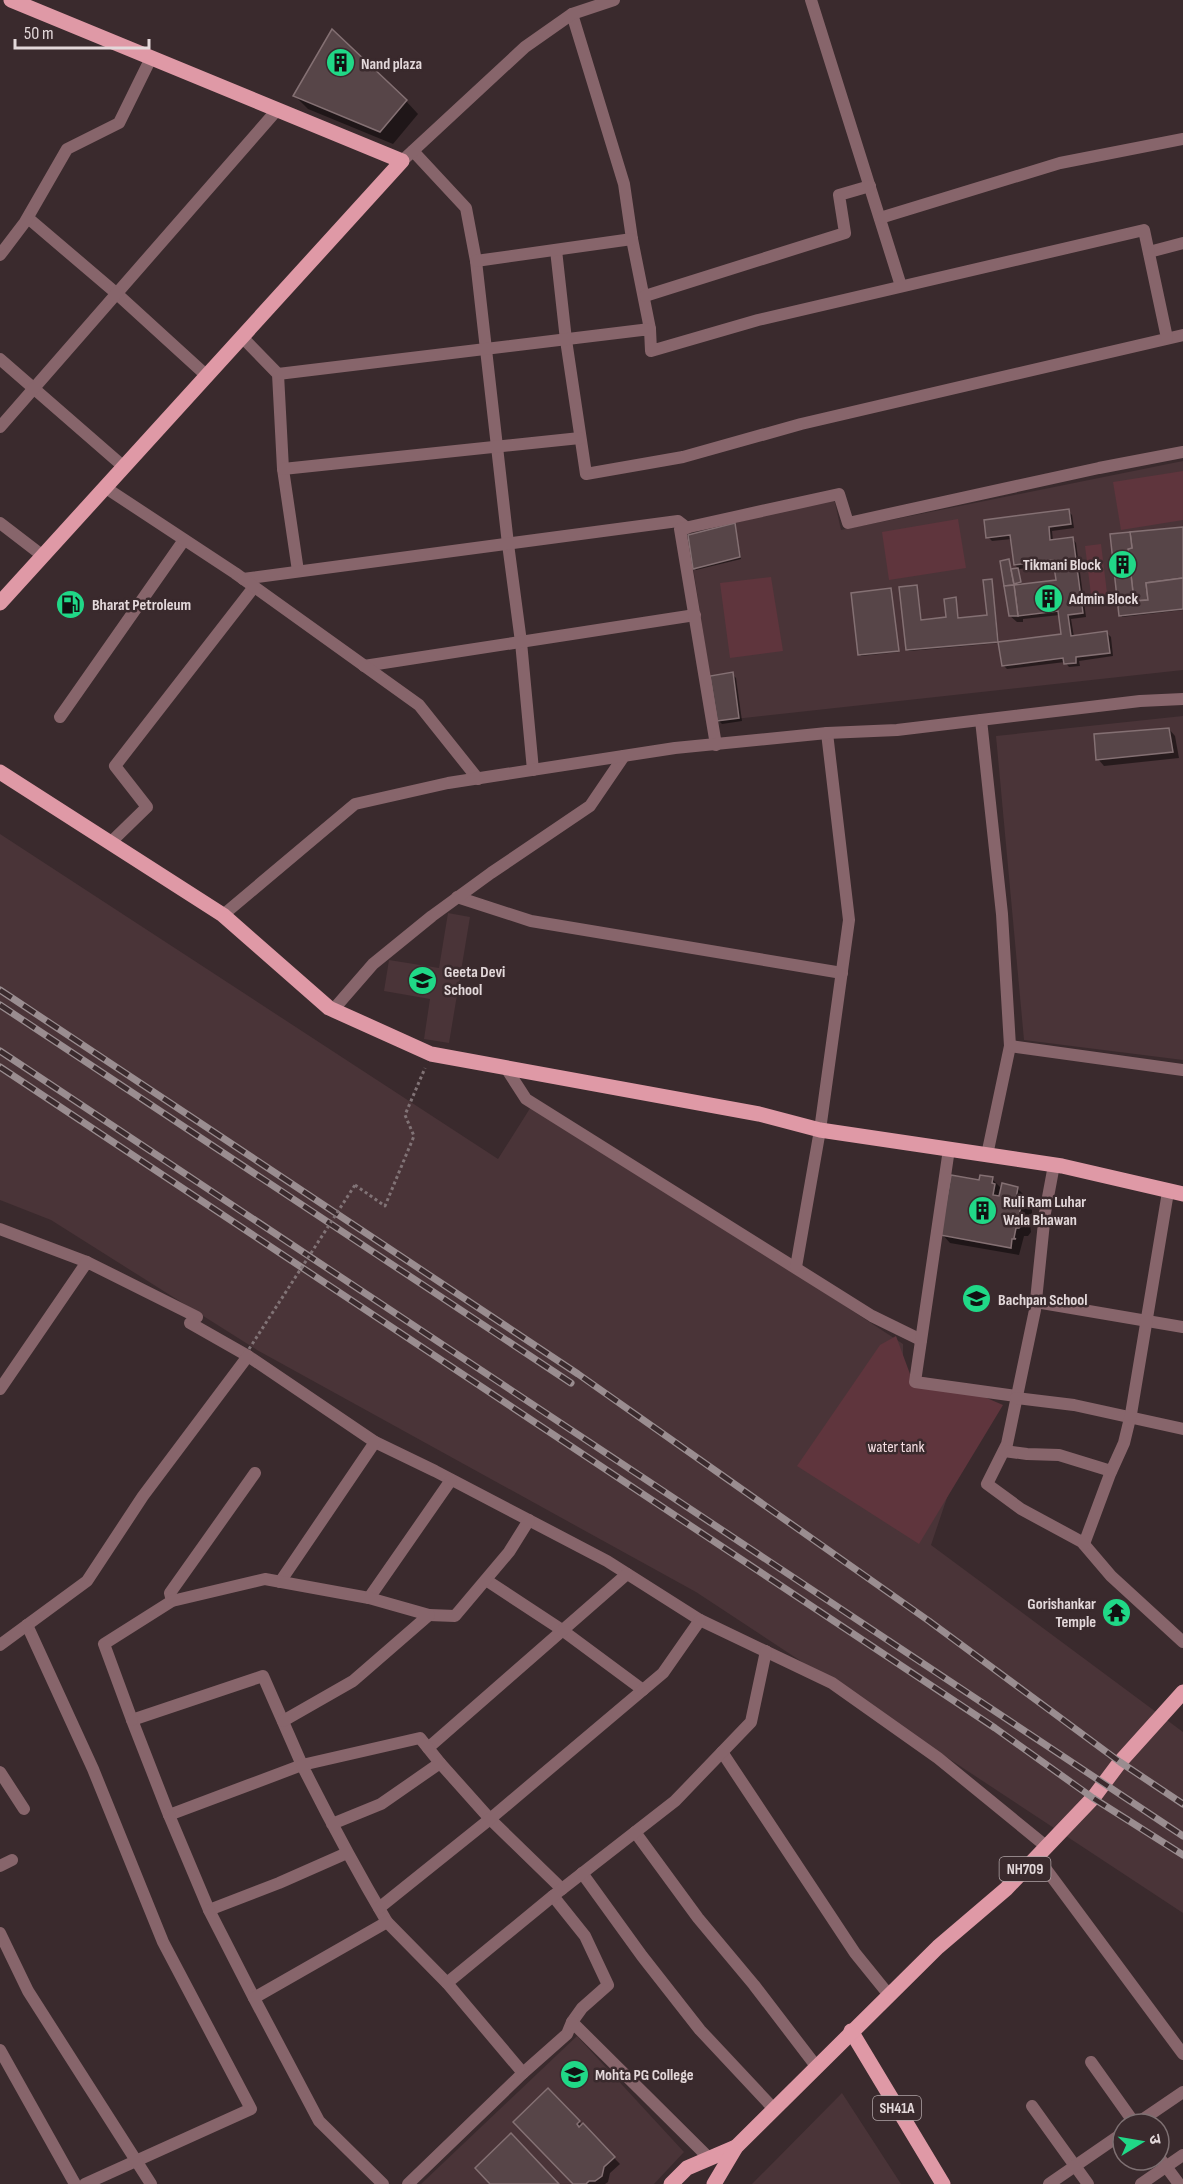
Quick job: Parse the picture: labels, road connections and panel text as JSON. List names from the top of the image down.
{
  "streets": {
    "main road": ["NH709", "SH41A"]
  },
  "crossings": [
    ["NH709", "SH41A"]
  ],
  "parks": ["water tank"],
  "places": {
    "building": [
      "Nand plaza",
      "Tikmani Block",
      "Admin Block",
      "Ruli Ram Luhar Wala Bhawan"
    ],
    "fuel station": ["Bharat Petroleum"],
    "school or university": ["Geeta Devi School", "Bachpan School", "Mohta PG College"],
    "temple": ["Gorishankar Temple"]
  },
  "scale_bar": "50 m",
  "north": "right"
}
